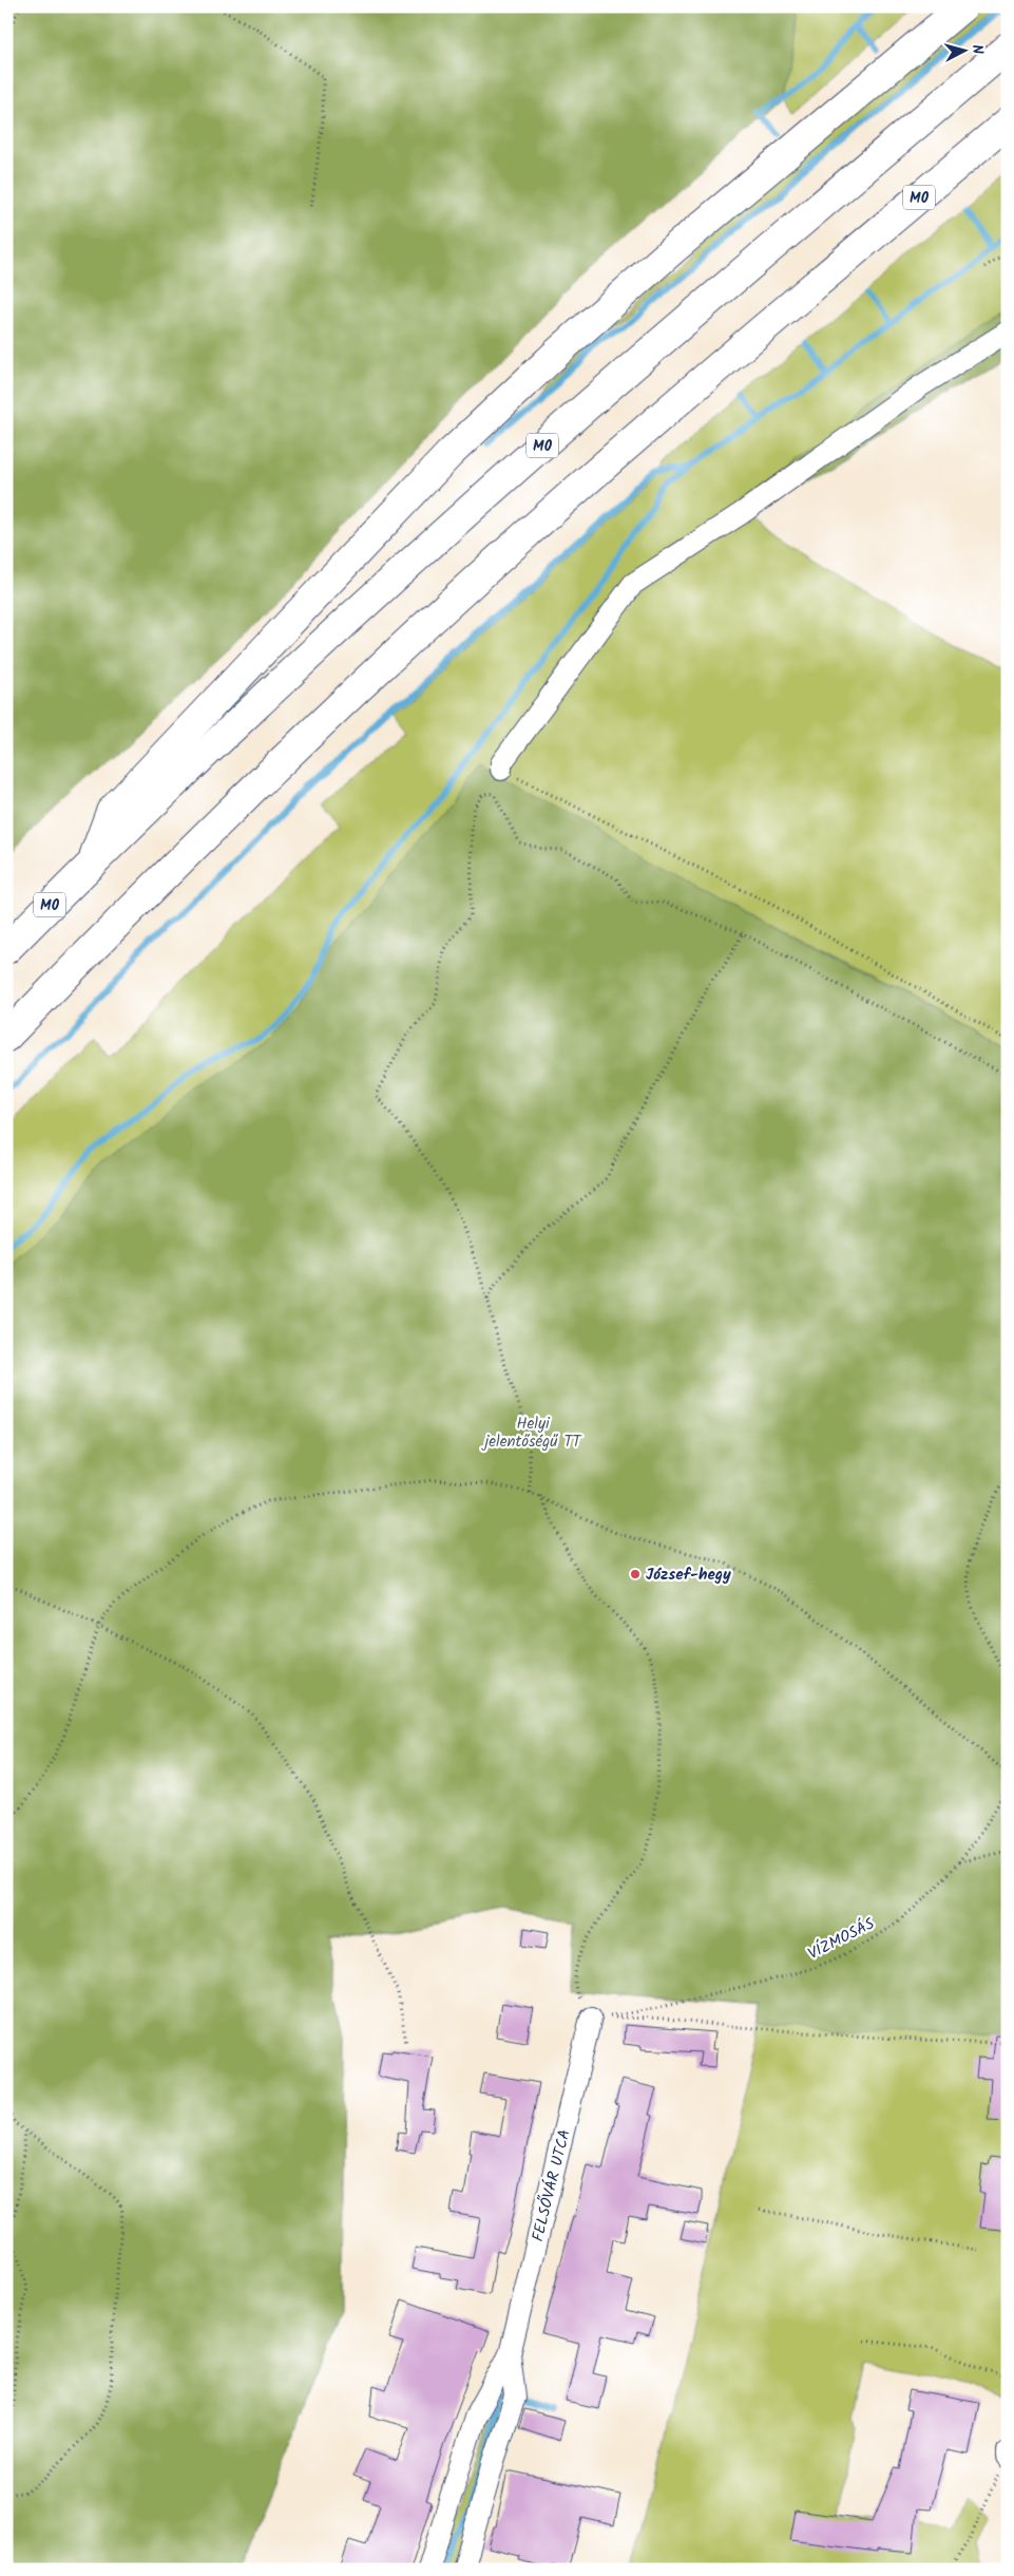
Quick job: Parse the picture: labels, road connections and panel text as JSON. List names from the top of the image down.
{
  "streets": {
    "highway": ["M0"],
    "street": ["FELSŐVÁR UTCA"],
    "path": ["VÍZMOSÁS"]
  },
  "crossings": [
    ["VÍZMOSÁS", "FELSŐVÁR UTCA"]
  ],
  "parks": ["Helyi jelentőségű TT"],
  "places": ["József-hegy"],
  "north": "right"
}
